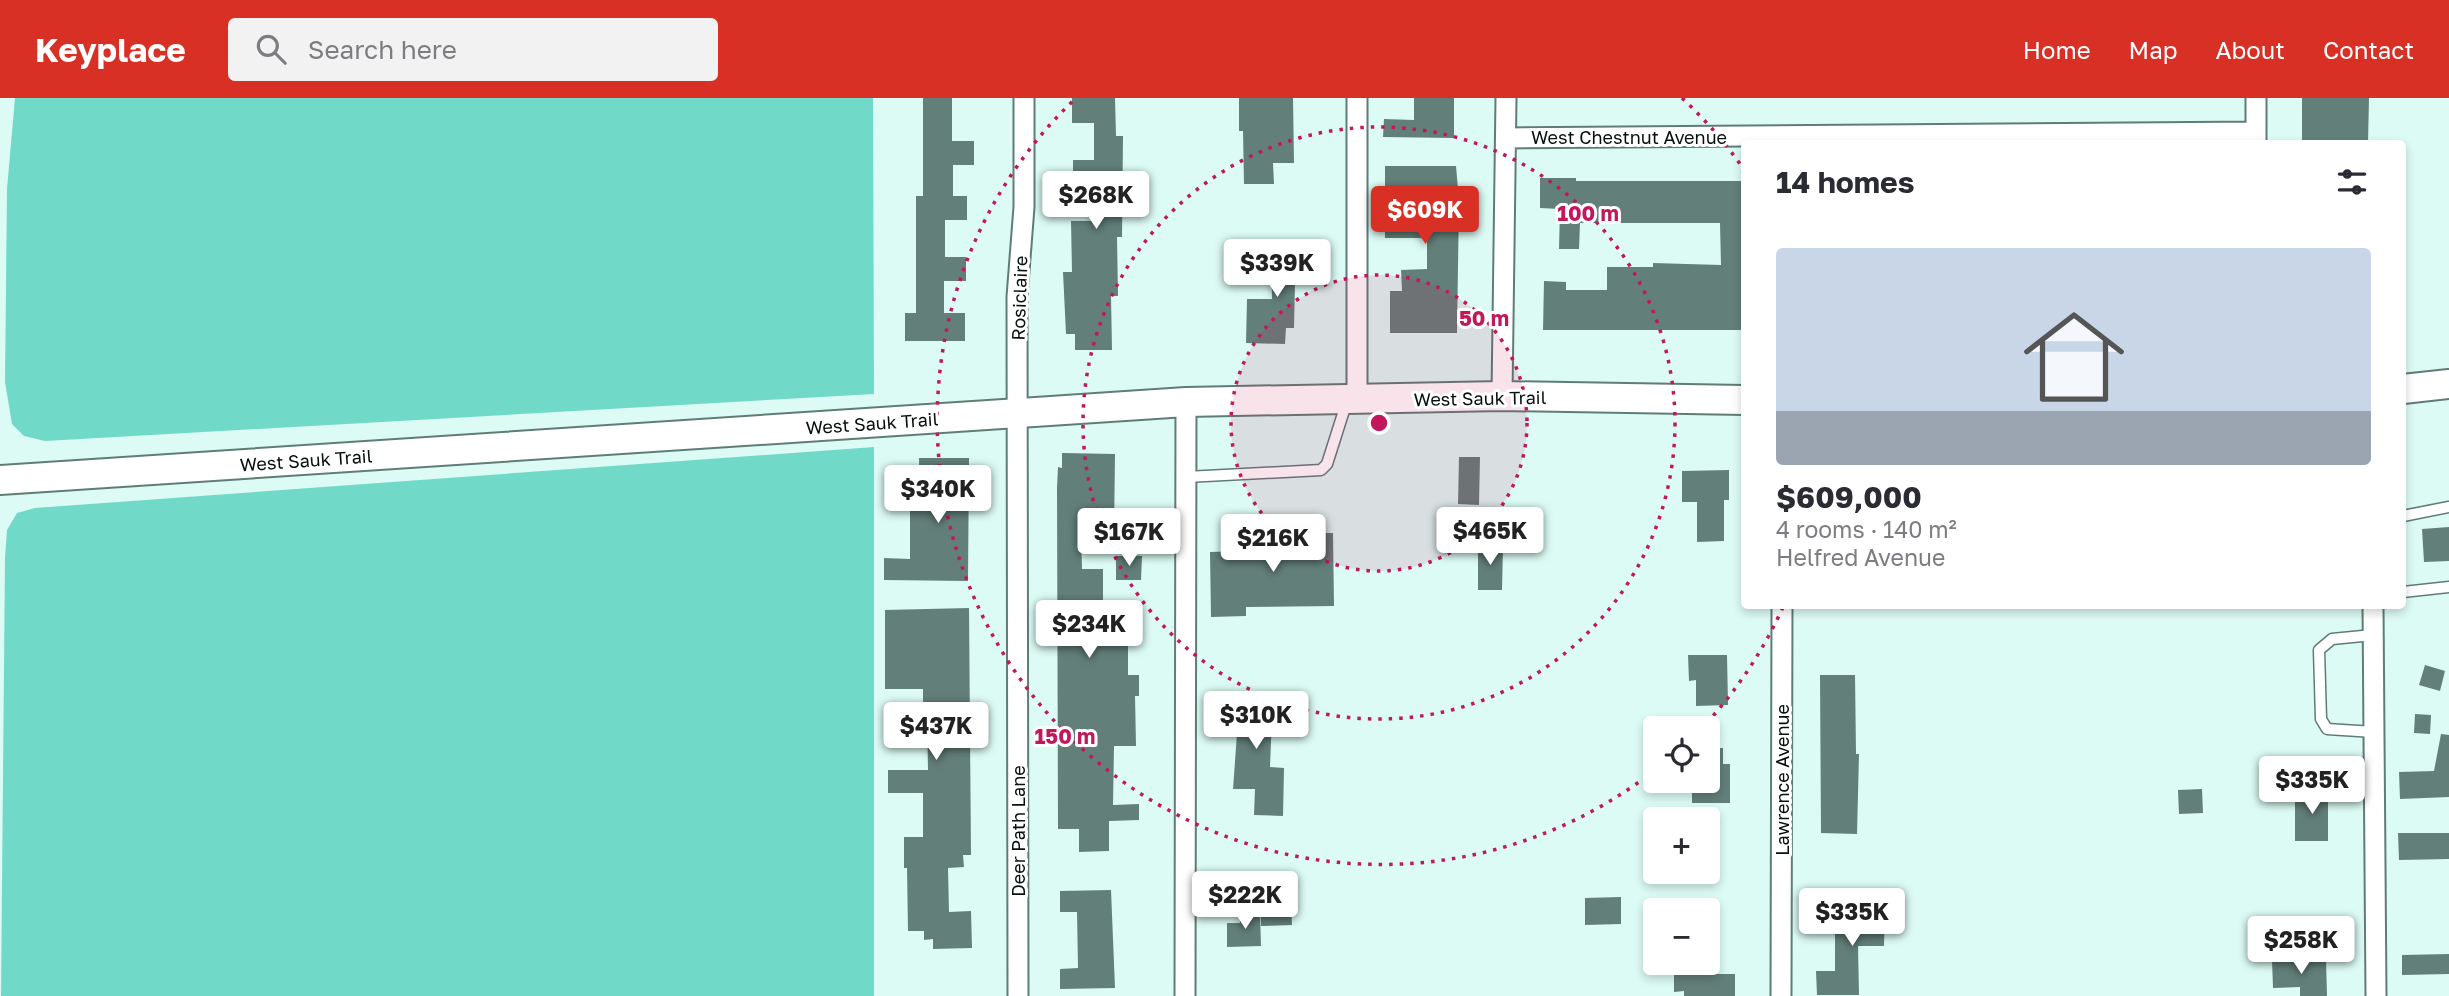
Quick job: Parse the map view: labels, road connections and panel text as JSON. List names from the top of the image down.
{
  "streets": {
    "main road": ["West Sauk Trail"],
    "street": [
      "West Chestnut Avenue",
      "Rosiclaire",
      "Lawrence Avenue",
      "Deer Path Lane"
    ]
  },
  "crossings": [
    ["Rosiclaire", "West Sauk Trail"],
    ["Rosiclaire", "Deer Path Lane"],
    ["West Sauk Trail", "Deer Path Lane"]
  ],
  "page": {
    "header": "Keyplace",
    "search": "Search here",
    "nav": [
      "Home",
      "Map",
      "About",
      "Contact"
    ],
    "heading": "14 homes",
    "price": [
      "$268K",
      "$609K",
      "$339K",
      "$340K",
      "$465K",
      "$167K",
      "$216K",
      "$234K",
      "$310K",
      "$437K",
      "$335K",
      "$222K",
      "$335K",
      "$258K"
    ],
    "list": [
      {
        "name": "$609,000",
        "note": "4 rooms · 140 m² · Helfred Avenue"
      }
    ],
    "map_buttons": ["+", "−"]
  },
  "rings": ["100 m", "50 m", "150 m"]
}
